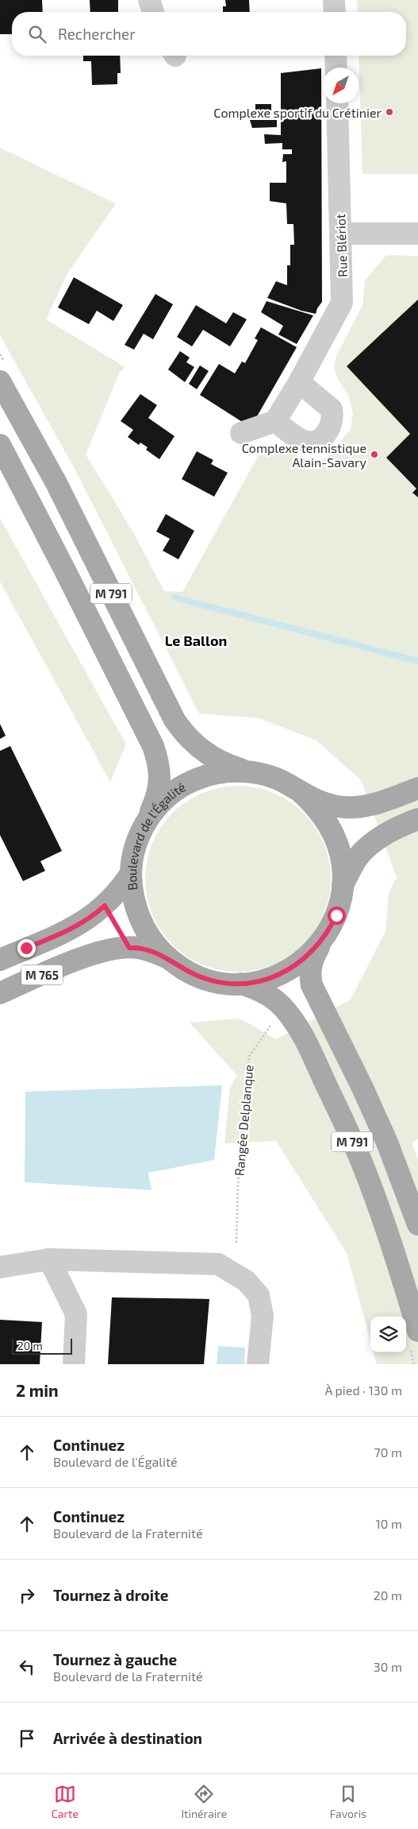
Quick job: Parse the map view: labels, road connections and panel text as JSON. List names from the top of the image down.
{
  "streets": {
    "main road": ["M 791", "Boulevard de l'Égalité", "M 765"],
    "street": ["Rue Blériot"],
    "path": ["Rangée Delplanque"]
  },
  "crossings": [
    ["M 791", "Boulevard de l'Égalité"],
    ["M 791", "Rangée Delplanque"],
    ["Boulevard de l'Égalité", "M 765"]
  ],
  "districts": ["Le Ballon"],
  "places": ["Complexe sportif du Crétinier", "Complexe tennistique Alain-Savary"],
  "scale_bar": "20 m",
  "north": "bottom left",
  "page": {
    "search": "Rechercher",
    "scale": "20 m",
    "heading": ["2 min", "À pied · 130 m"],
    "list": [
      ["Continuez", "Boulevard de l'Égalité", "70 m"],
      ["Continuez", "Boulevard de la Fraternité", "10 m"],
      ["Tournez à droite", "20 m"],
      ["Tournez à gauche", "Boulevard de la Fraternité", "30 m"],
      "Arrivée à destination"
    ],
    "nav": ["Carte", "Itinéraire", "Favoris"]
  }
}
